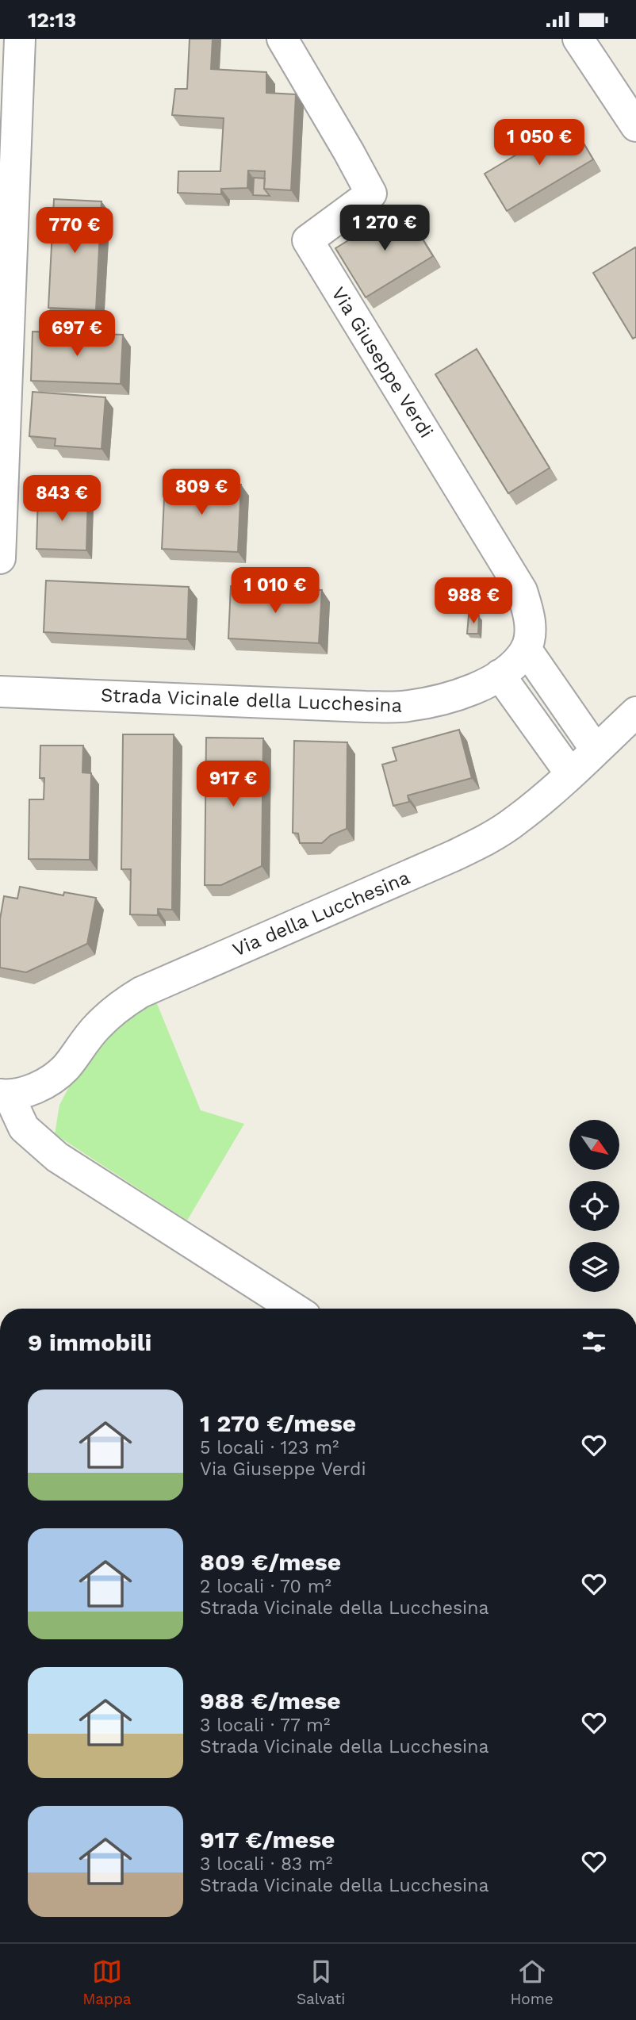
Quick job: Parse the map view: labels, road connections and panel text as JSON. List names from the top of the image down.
{
  "streets": {
    "street": ["Via Giuseppe Verdi", "Strada Vicinale della Lucchesina", "Via della Lucchesina"]
  },
  "crossings": [
    ["Via Giuseppe Verdi", "Strada Vicinale della Lucchesina"]
  ],
  "north": "bottom right",
  "page": {
    "status": "12:13",
    "price": [
      "1 050 €",
      "1 270 €",
      "770 €",
      "697 €",
      "809 €",
      "843 €",
      "1 010 €",
      "988 €",
      "917 €"
    ],
    "heading": "9 immobili",
    "list": [
      {
        "name": "1 270 €/mese",
        "note": "5 locali · 123 m² · Via Giuseppe Verdi"
      },
      {
        "name": "809 €/mese",
        "note": "2 locali · 70 m² · Strada Vicinale della Lucchesina"
      },
      {
        "name": "988 €/mese",
        "note": "3 locali · 77 m² · Strada Vicinale della Lucchesina"
      },
      {
        "name": "917 €/mese",
        "note": "3 locali · 83 m² · Strada Vicinale della Lucchesina"
      }
    ],
    "tabs": ["Mappa", "Salvati", "Home"]
  }
}
